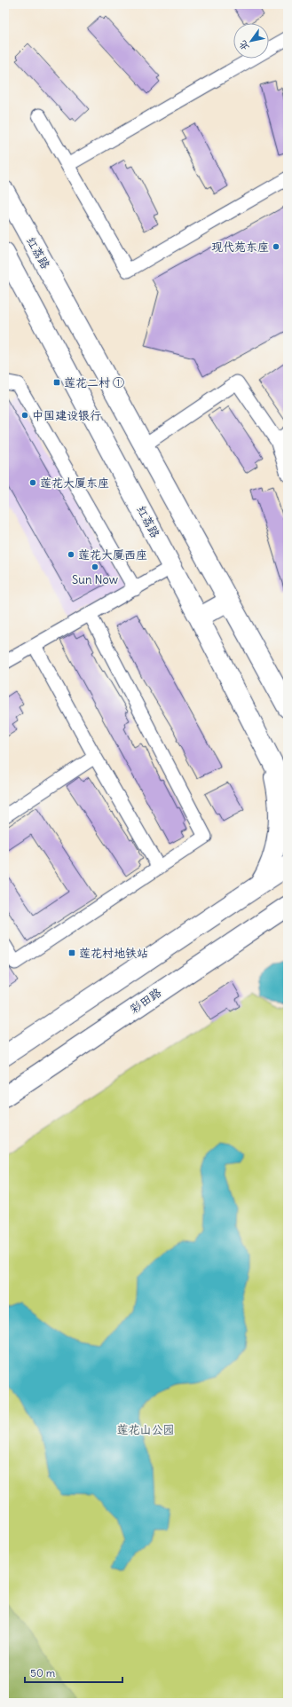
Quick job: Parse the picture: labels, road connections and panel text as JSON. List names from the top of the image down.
{
  "streets": {
    "main road": ["红荔路", "彩田路"]
  },
  "parks": ["莲花山公园"],
  "places": {
    "other": [
      "现代苑东座",
      "中国建设银行",
      "莲花大厦东座",
      "莲花大厦西座",
      "Sun Now"
    ],
    "transit": ["莲花二村 ①", "莲花村地铁站"]
  },
  "scale_bar": "50 m",
  "north": "bottom left"
}
